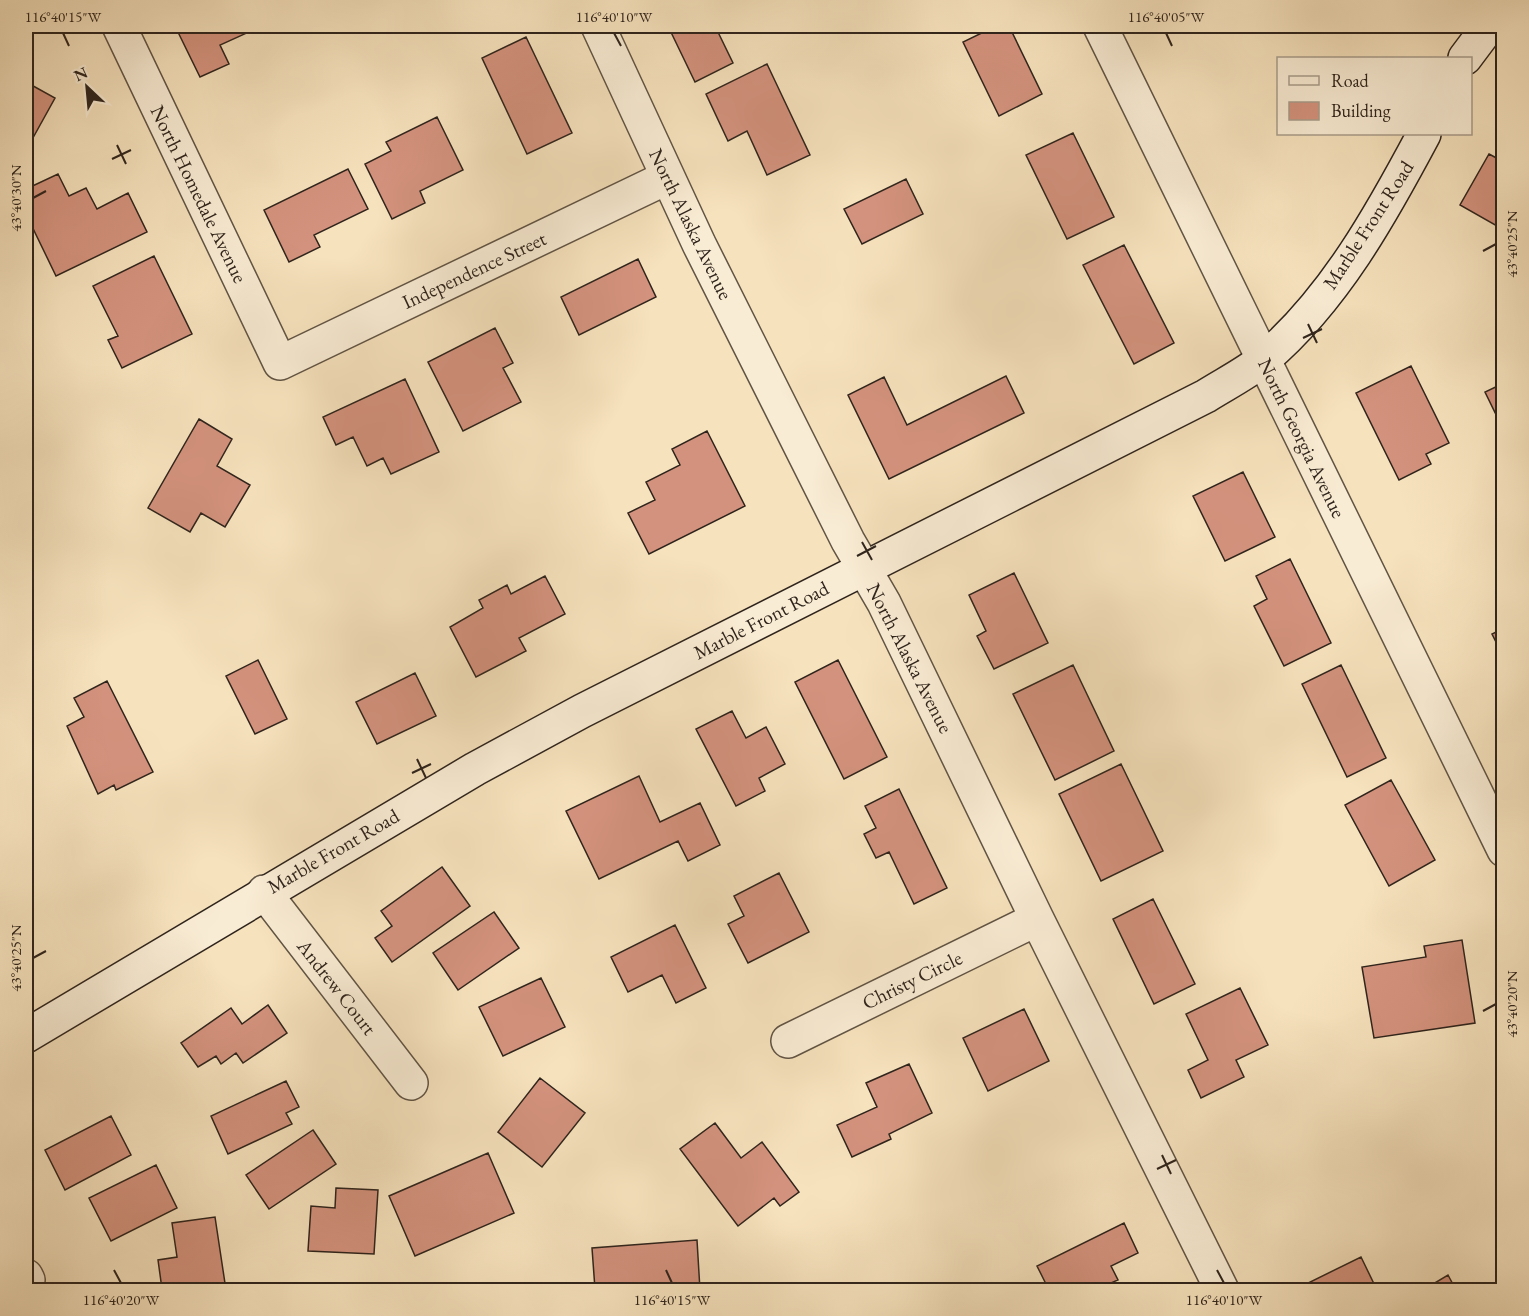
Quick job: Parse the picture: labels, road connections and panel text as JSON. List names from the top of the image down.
{
  "streets": {
    "street": [
      "North Homedale Avenue",
      "North Alaska Avenue",
      "Marble Front Road",
      "Independence Street",
      "North Georgia Avenue",
      "Christy Circle",
      "Andrew Court"
    ]
  },
  "crossings": [
    ["North Homedale Avenue", "Independence Street"],
    ["North Alaska Avenue", "Marble Front Road"],
    ["North Alaska Avenue", "Independence Street"],
    ["North Alaska Avenue", "Christy Circle"],
    ["Marble Front Road", "North Georgia Avenue"],
    ["Marble Front Road", "Andrew Court"]
  ],
  "legend": ["Road", "Building"],
  "north": "top left",
  "coordinates": [
    "116°40'15\"W",
    "116°40'10\"W",
    "116°40'05\"W",
    "43°40'30\"N",
    "43°40'25\"N",
    "43°40'20\"N",
    "116°40'20\"W"
  ]
}
